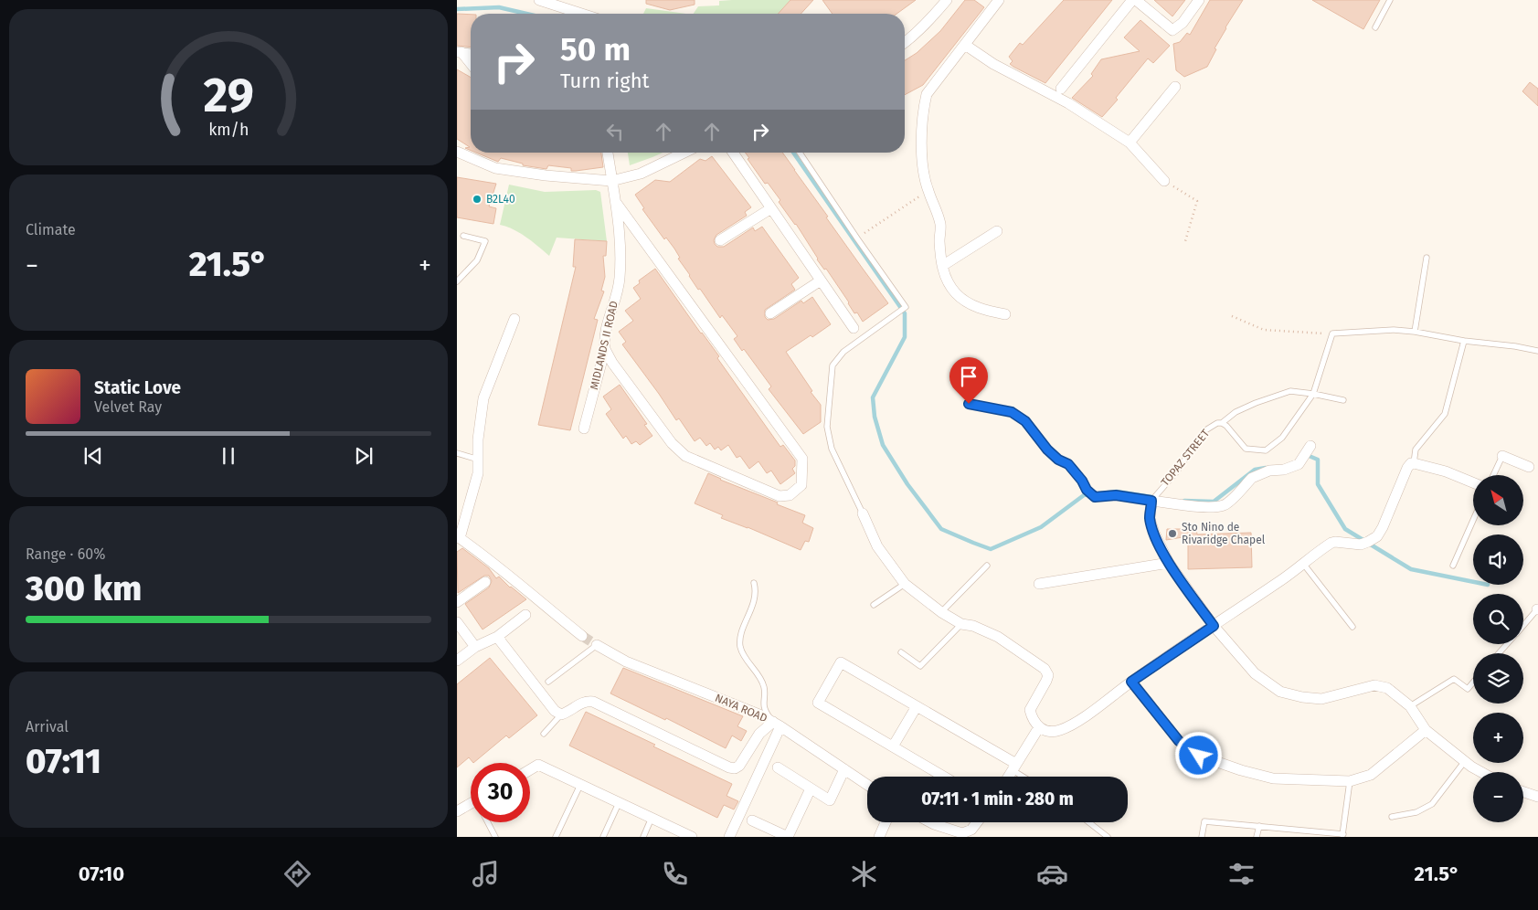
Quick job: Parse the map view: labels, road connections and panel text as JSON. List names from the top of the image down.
{
  "streets": {
    "street": ["MIDLANDS II ROAD", "NAYA ROAD"],
    "lane": ["TOPAZ STREET"]
  },
  "places": ["B2L40", "Sto Nino de Rivaridge Chapel"],
  "north": "top left",
  "page": {
    "turn": ["50 m", "Turn right"],
    "tile": [
      "Climate",
      ["Range · 60%", "300 km"],
      ["Arrival", "07:11"]
    ],
    "heat": ["−", "21.5°", "+"],
    "song": ["Static Love", "Velvet Ray"],
    "map_buttons": ["+", "−"],
    "limit": "30",
    "trip": "07:11 · 1 min · 280 m",
    "tabs": ["07:10", "21.5°"],
    "gauge": ["29", "km/h"]
  }
}
